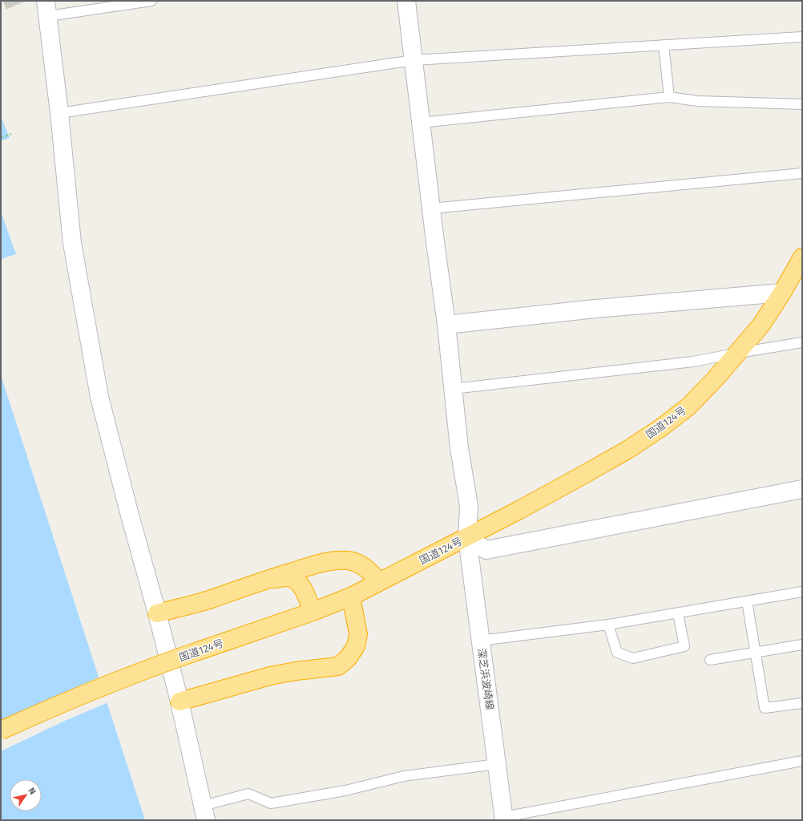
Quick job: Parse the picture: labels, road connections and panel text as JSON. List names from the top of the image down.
{
  "streets": {
    "highway": ["国道124号"],
    "street": ["深芝浜波崎線"]
  },
  "crossings": [
    ["国道124号", "深芝浜波崎線"]
  ],
  "north": "top right"
}
